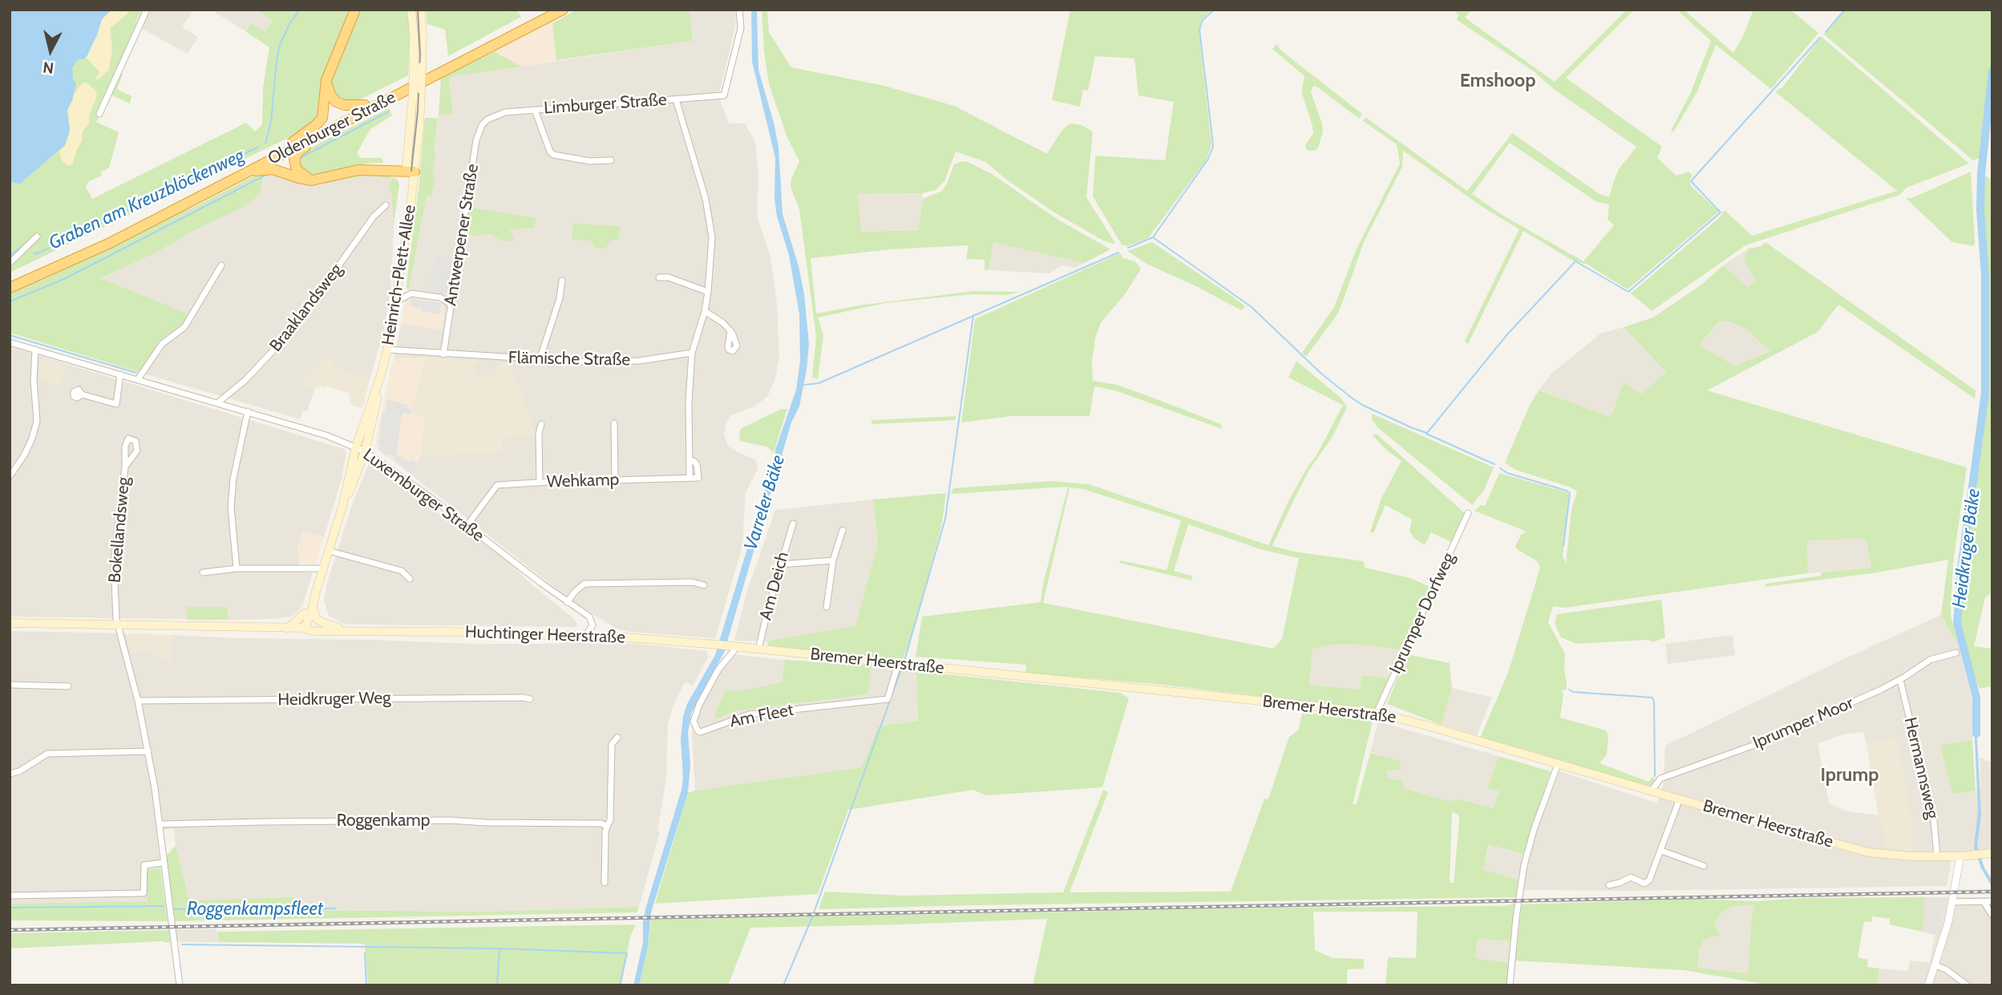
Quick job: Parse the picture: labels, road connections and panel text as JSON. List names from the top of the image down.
{
  "streets": {
    "highway": ["Oldenburger Straße"],
    "main road": ["Heinrich-Plett-Allee", "Huchtinger Heerstraße", "Bremer Heerstraße"],
    "street": [
      "Limburger Straße",
      "Antwerpener Straße",
      "Braaklandsweg",
      "Flämische Straße",
      "Wehkamp",
      "Luxemburger Straße",
      "Bokellandsweg",
      "Am Deich",
      "Iprumper Dorfweg",
      "Heidkruger Weg",
      "Am Fleet",
      "Iprumper Moor",
      "Hermannsweg",
      "Roggenkamp"
    ]
  },
  "crossings": [
    ["Limburger Straße", "Antwerpener Straße"],
    ["Antwerpener Straße", "Flämische Straße"],
    ["Heinrich-Plett-Allee", "Flämische Straße"],
    ["Heinrich-Plett-Allee", "Luxemburger Straße"],
    ["Heinrich-Plett-Allee", "Huchtinger Heerstraße"],
    ["Braaklandsweg", "Luxemburger Straße"],
    ["Flämische Straße", "Wehkamp"],
    ["Wehkamp", "Luxemburger Straße"],
    ["Luxemburger Straße", "Huchtinger Heerstraße"],
    ["Bokellandsweg", "Huchtinger Heerstraße"],
    ["Bokellandsweg", "Heidkruger Weg"],
    ["Bokellandsweg", "Roggenkamp"],
    ["Am Deich", "Bremer Heerstraße"],
    ["Iprumper Dorfweg", "Bremer Heerstraße"],
    ["Huchtinger Heerstraße", "Bremer Heerstraße"],
    ["Bremer Heerstraße", "Am Fleet"],
    ["Bremer Heerstraße", "Iprumper Moor"],
    ["Bremer Heerstraße", "Hermannsweg"],
    ["Iprumper Moor", "Hermannsweg"]
  ],
  "districts": ["Emshoop", "Iprump"],
  "water": [
    "Graben am Kreuzblöckenweg",
    "Varreler Bäke",
    "Heidkruger Bäke",
    "Roggenkampsfleet"
  ],
  "north": "bottom"
}
